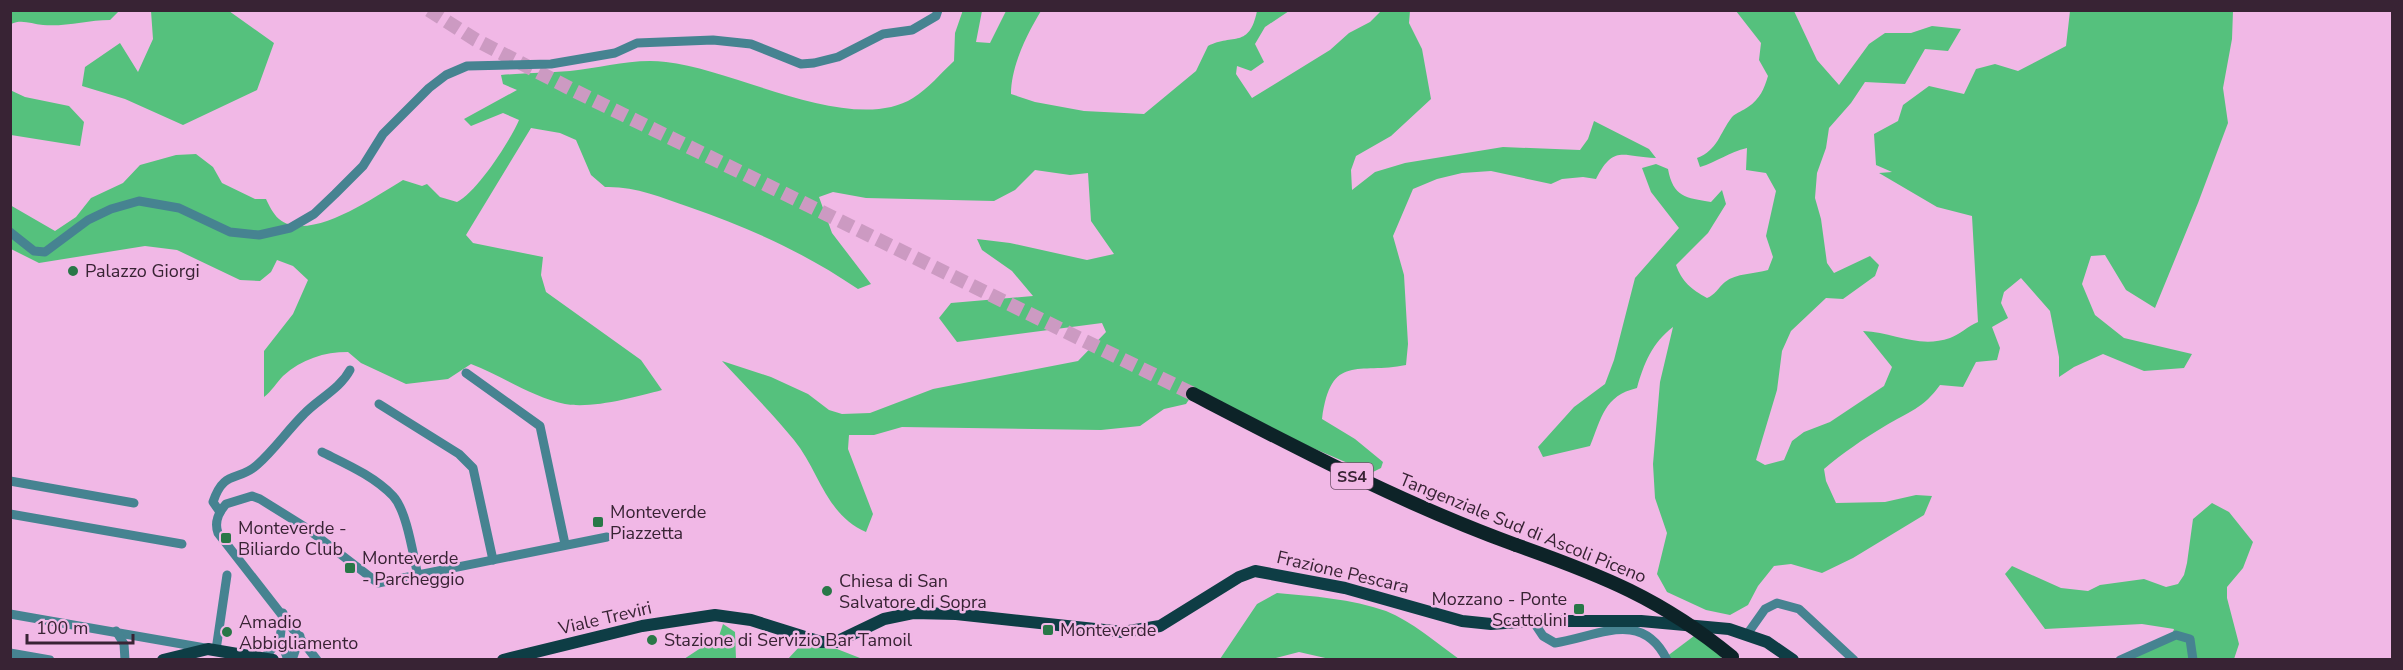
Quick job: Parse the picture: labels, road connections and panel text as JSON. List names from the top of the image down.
{
  "streets": {
    "highway": ["SS4", "Tangenziale Sud di Ascoli Piceno"],
    "main road": ["Frazione Pescara", "Viale Treviri"]
  },
  "crossings": [
    ["Frazione Pescara", "Viale Treviri"]
  ],
  "places": {
    "other": [
      "Palazzo Giorgi",
      "Chiesa di San Salvatore di Sopra",
      "Amadio Abbigliamento",
      "Stazione di Servizio Bar Tamoil"
    ],
    "transit": [
      "Monteverde Piazzetta",
      "Monteverde - Biliardo Club",
      "Monteverde - Parcheggio",
      "Mozzano - Ponte Scattolini",
      "Monteverde"
    ]
  },
  "scale_bar": "100 m"
}
